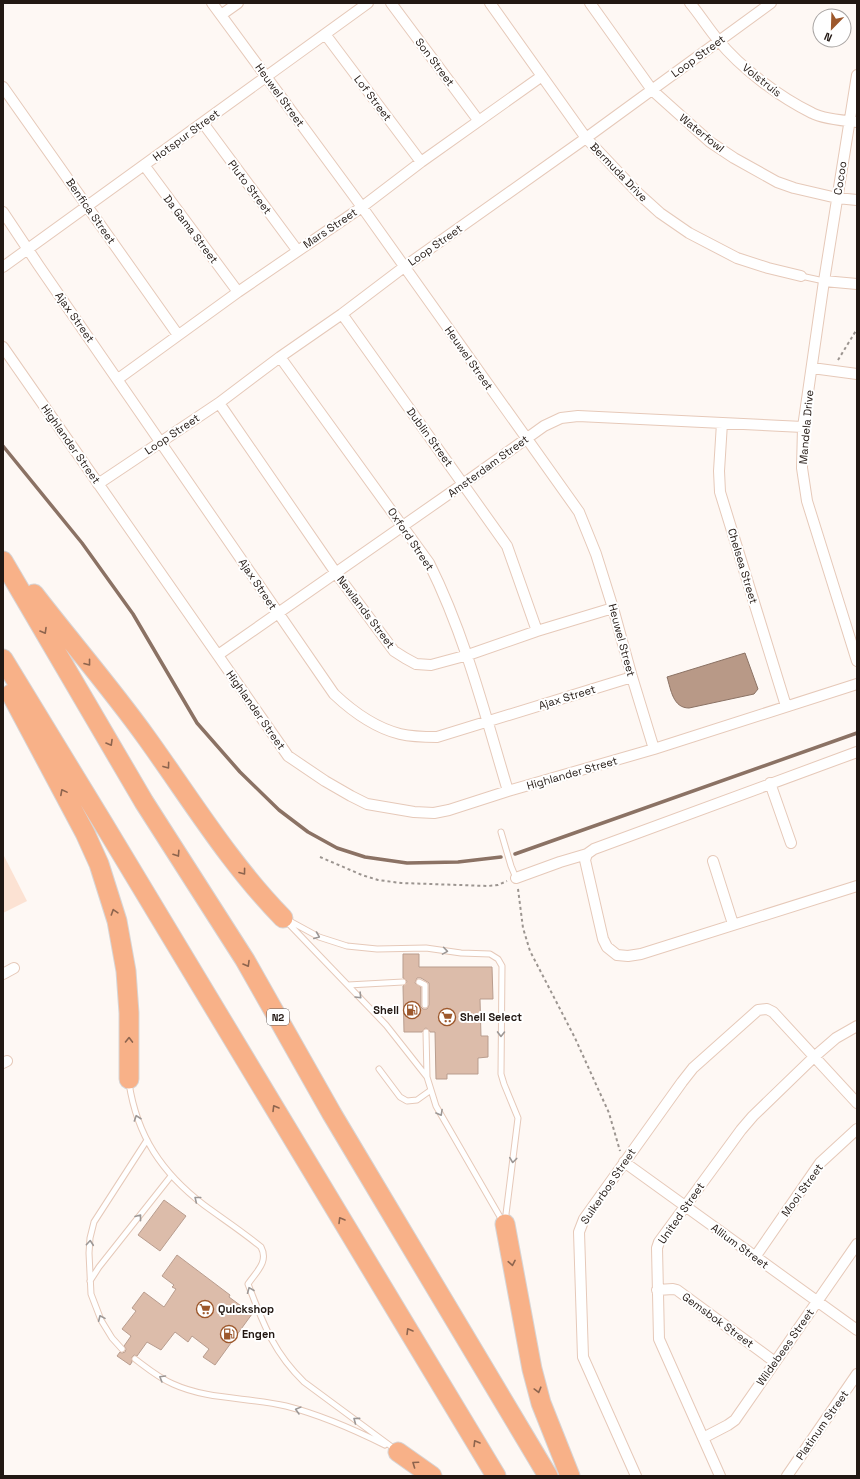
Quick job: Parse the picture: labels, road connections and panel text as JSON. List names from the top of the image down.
{
  "streets": {
    "highway": ["N2"],
    "street": [
      "Loop Street",
      "Son Street",
      "Volstruis",
      "Heuwel Street",
      "Lof Street",
      "Waterfowl",
      "Hotspur Street",
      "Bermuda Drive",
      "Cocoo",
      "Pluto Street",
      "Benfica Street",
      "Mars Street",
      "Da Gama Street",
      "Ajax Street",
      "Mandela Drive",
      "Dublin Street",
      "Highlander Street",
      "Amsterdam Street",
      "Oxford Street",
      "Chelsea Street",
      "Newlands Street",
      "Suikerbos Street",
      "Mooi Street",
      "United Street",
      "Allium Street",
      "Gemsbok Street",
      "Wildebees Street",
      "Platinum Street"
    ]
  },
  "crossings": [
    ["Loop Street", "Volstruis"],
    ["Loop Street", "Heuwel Street"],
    ["Loop Street", "Waterfowl"],
    ["Loop Street", "Bermuda Drive"],
    ["Loop Street", "Ajax Street"],
    ["Loop Street", "Dublin Street"],
    ["Loop Street", "Highlander Street"],
    ["Loop Street", "Oxford Street"],
    ["Loop Street", "Newlands Street"],
    ["Son Street", "Mars Street"],
    ["Volstruis", "Cocoo"],
    ["Heuwel Street", "Hotspur Street"],
    ["Heuwel Street", "Mars Street"],
    ["Heuwel Street", "Ajax Street"],
    ["Heuwel Street", "Highlander Street"],
    ["Heuwel Street", "Amsterdam Street"],
    ["Heuwel Street", "Newlands Street"],
    ["Lof Street", "Hotspur Street"],
    ["Lof Street", "Mars Street"],
    ["Waterfowl", "Cocoo"],
    ["Hotspur Street", "Pluto Street"],
    ["Hotspur Street", "Benfica Street"],
    ["Hotspur Street", "Da Gama Street"],
    ["Hotspur Street", "Ajax Street"],
    ["Bermuda Drive", "Mars Street"],
    ["Cocoo", "Mandela Drive"],
    ["Pluto Street", "Mars Street"],
    ["Benfica Street", "Mars Street"],
    ["Mars Street", "Da Gama Street"],
    ["Mars Street", "Ajax Street"],
    ["Ajax Street", "Amsterdam Street"],
    ["Ajax Street", "Oxford Street"],
    ["Mandela Drive", "Amsterdam Street"],
    ["Dublin Street", "Amsterdam Street"],
    ["Dublin Street", "Newlands Street"],
    ["Highlander Street", "Amsterdam Street"],
    ["Highlander Street", "Oxford Street"],
    ["Highlander Street", "Chelsea Street"],
    ["Amsterdam Street", "Oxford Street"],
    ["Amsterdam Street", "Chelsea Street"],
    ["Amsterdam Street", "Newlands Street"],
    ["Oxford Street", "Newlands Street"],
    ["Suikerbos Street", "United Street"],
    ["Suikerbos Street", "Allium Street"],
    ["Mooi Street", "Allium Street"],
    ["United Street", "Allium Street"],
    ["United Street", "Gemsbok Street"],
    ["United Street", "Wildebees Street"],
    ["Allium Street", "Wildebees Street"],
    ["Gemsbok Street", "Wildebees Street"]
  ],
  "places": {
    "fuel station": ["Shell", "Engen"],
    "supermarket": ["Shell Select", "Quickshop"]
  },
  "north": "bottom left"
}
